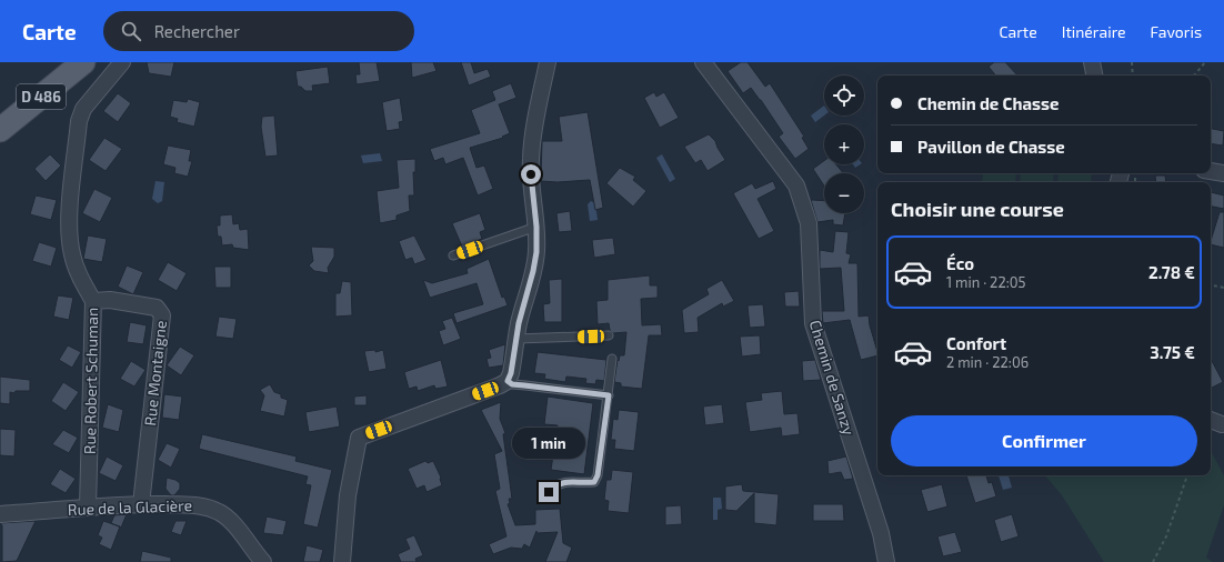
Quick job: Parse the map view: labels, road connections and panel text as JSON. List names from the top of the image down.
{
  "streets": {
    "main road": ["D 486"],
    "street": [
      "Rue Montaigne",
      "Chemin de Sanzy",
      "Rue Robert Schuman",
      "Rue de la Glacière"
    ]
  },
  "crossings": [
    ["Rue Montaigne", "Rue Robert Schuman"],
    ["Rue Montaigne", "Rue de la Glacière"],
    ["Rue Robert Schuman", "Rue de la Glacière"]
  ],
  "page": {
    "header": "Carte",
    "search": "Rechercher",
    "nav": ["Carte", "Itinéraire", "Favoris"],
    "map_buttons": ["+", "−"],
    "banner": ["Chemin de Chasse", "Pavillon de Chasse"],
    "heading": "Choisir une course",
    "list": [
      {
        "name": "Éco",
        "note": "1 min · 22:05",
        "value": "2.78 €"
      },
      {
        "name": "Confort",
        "note": "2 min · 22:06",
        "value": "3.75 €"
      }
    ],
    "buttons": "Confirmer",
    "bubble": "1 min"
  }
}
